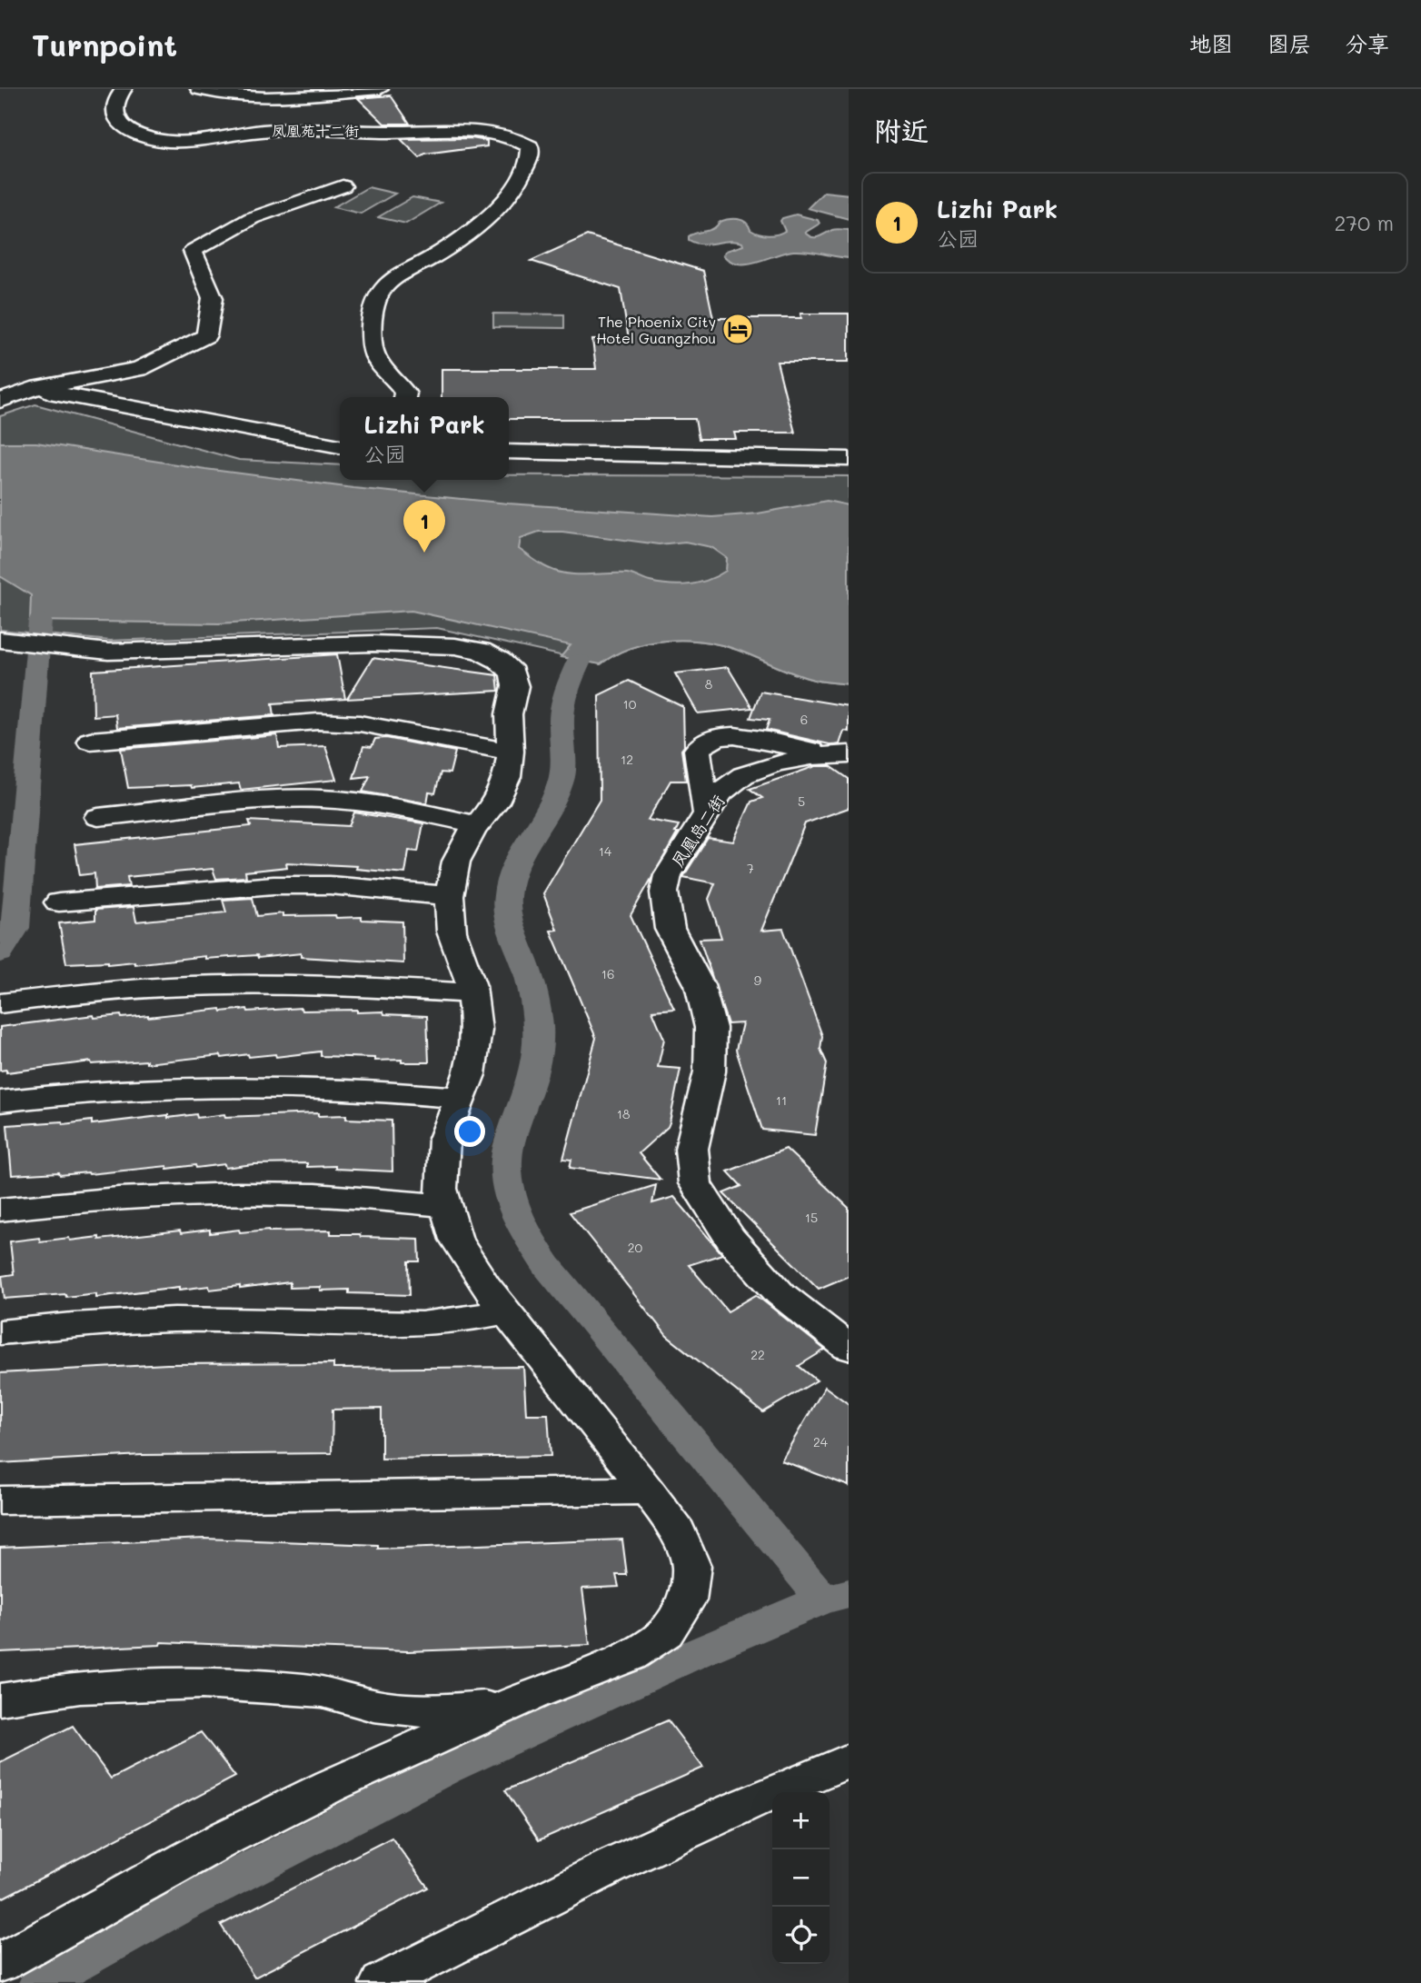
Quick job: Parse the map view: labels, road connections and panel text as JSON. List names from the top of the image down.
{
  "streets": {
    "street": ["凤凰苑十二街", "凤凰岛二街"]
  },
  "places": {
    "hotel": ["The Phoenix City Hotel Guangzhou"]
  },
  "house_numbers": [
    "8",
    "10",
    "6",
    "12",
    "5",
    "14",
    "7",
    "16",
    "9",
    "11",
    "18",
    "15",
    "20",
    "22",
    "24"
  ],
  "page": {
    "header": "Turnpoint",
    "nav": ["地图", "图层", "分享"],
    "heading": "附近",
    "list": [
      {
        "mark": "1",
        "name": "Lizhi Park",
        "note": "公园",
        "value": "270 m"
      }
    ],
    "popup": ["Lizhi Park", "公园"],
    "pins": "1",
    "map_buttons": ["+", "−"]
  }
}
